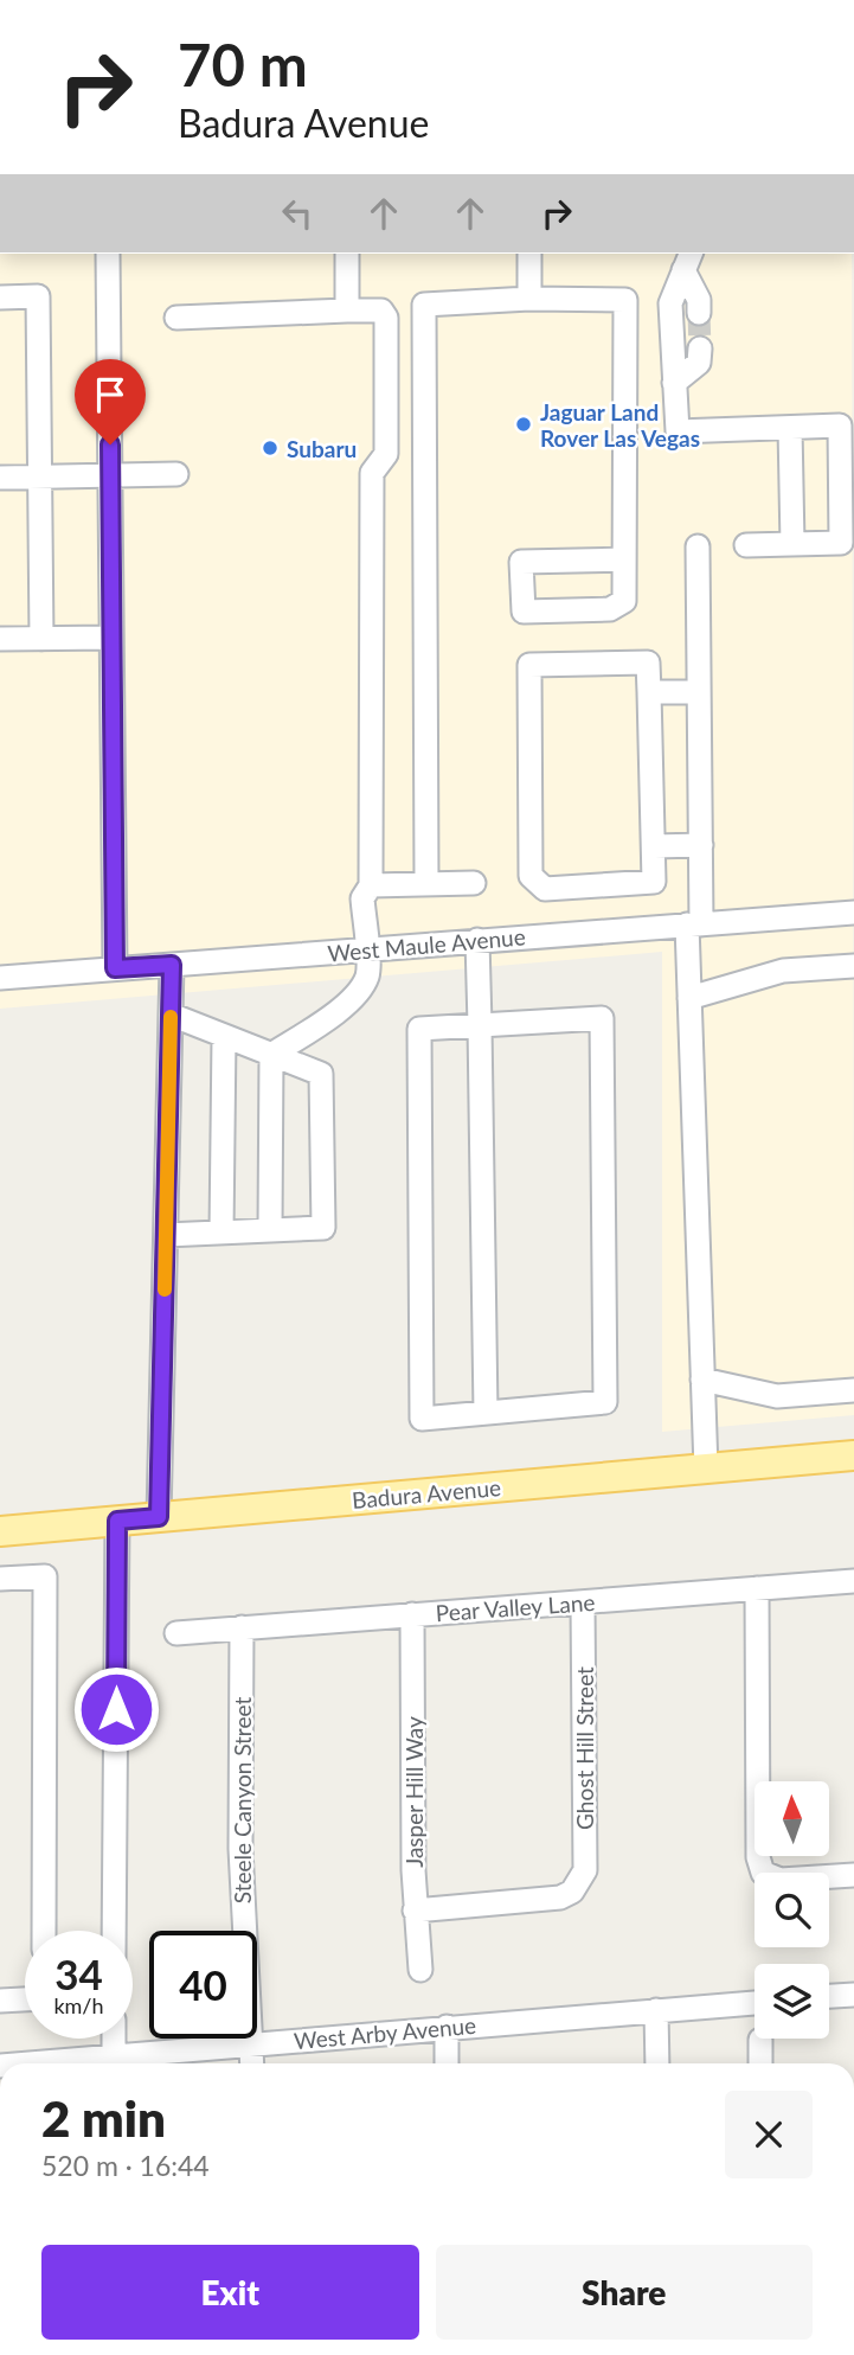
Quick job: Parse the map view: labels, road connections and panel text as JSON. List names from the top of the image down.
{
  "streets": {
    "main road": ["Badura Avenue"],
    "street": [
      "West Maule Avenue",
      "Pear Valley Lane",
      "Ghost Hill Street",
      "Jasper Hill Way",
      "Steele Canyon Street",
      "West Arby Avenue"
    ]
  },
  "crossings": [
    ["Pear Valley Lane", "Ghost Hill Street"],
    ["Pear Valley Lane", "Jasper Hill Way"],
    ["Pear Valley Lane", "Steele Canyon Street"],
    ["Ghost Hill Street", "Jasper Hill Way"],
    ["Steele Canyon Street", "West Arby Avenue"]
  ],
  "places": ["Jaguar Land Rover Las Vegas", "Subaru"],
  "north": "top",
  "page": {
    "turn": ["70 m", "Badura Avenue"],
    "speed": "34 km/h",
    "limit": "40",
    "heading": ["2 min", "520 m · 16:44"],
    "buttons": ["Exit", "Share"]
  }
}
